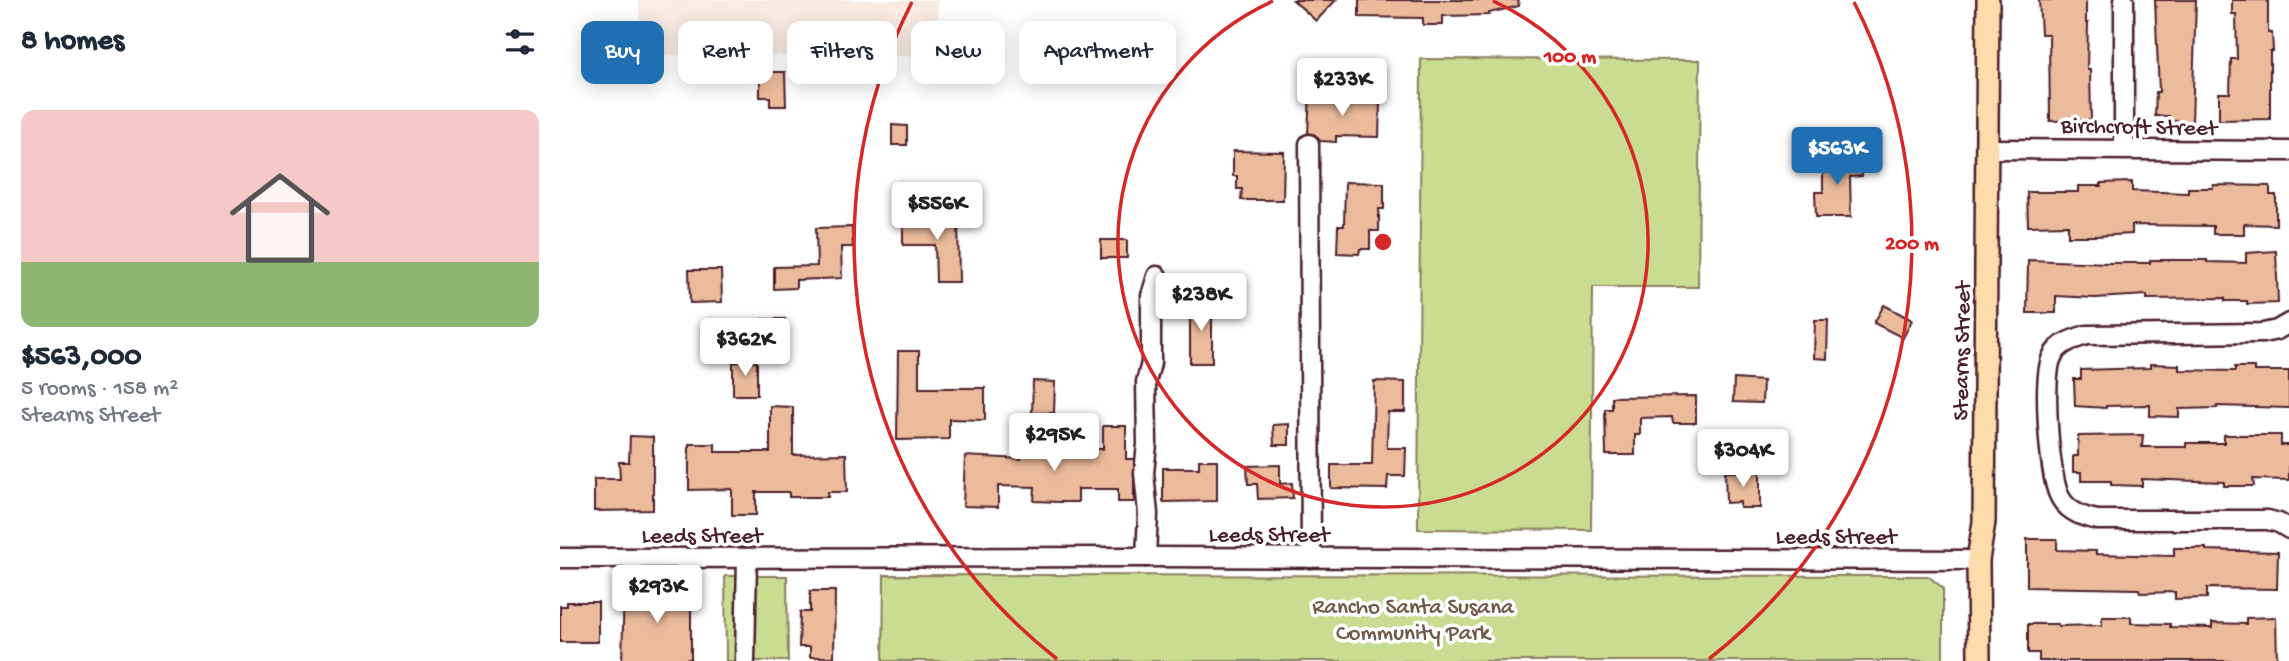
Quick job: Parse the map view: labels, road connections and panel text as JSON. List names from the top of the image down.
{
  "streets": {
    "main road": ["Stearns Street"],
    "street": ["Birchcroft Street", "Leeds Street"]
  },
  "crossings": [
    ["Birchcroft Street", "Stearns Street"],
    ["Stearns Street", "Leeds Street"]
  ],
  "parks": ["Rancho Santa Susana Community Park"],
  "page": {
    "heading": "8 homes",
    "chip": [
      "Buy",
      "Rent",
      "Filters",
      "New",
      "Apartment"
    ],
    "price": [
      "$233K",
      "$563K",
      "$556K",
      "$238K",
      "$362K",
      "$295K",
      "$304K",
      "$293K"
    ],
    "list": [
      {
        "name": "$563,000",
        "note": "5 rooms · 158 m² · Stearns Street"
      }
    ]
  },
  "rings": ["100 m", "200 m"]
}
